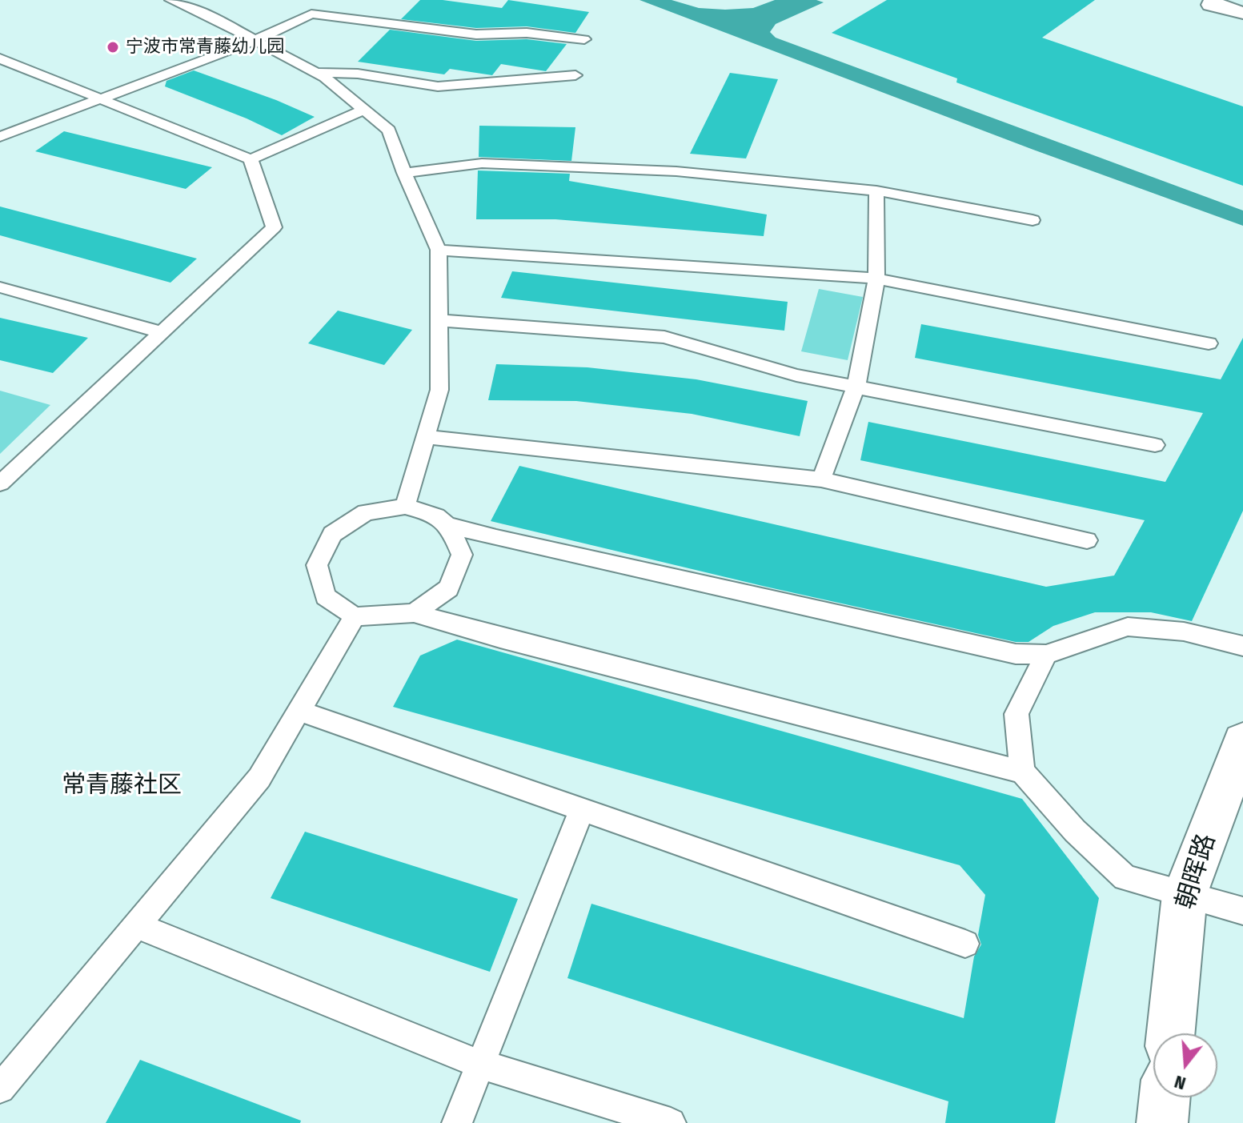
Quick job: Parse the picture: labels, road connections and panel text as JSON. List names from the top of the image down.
{
  "streets": {
    "main road": ["朝晖路"]
  },
  "districts": ["常青藤社区"],
  "places": ["宁波市常青藤幼儿园"],
  "north": "bottom"
}
